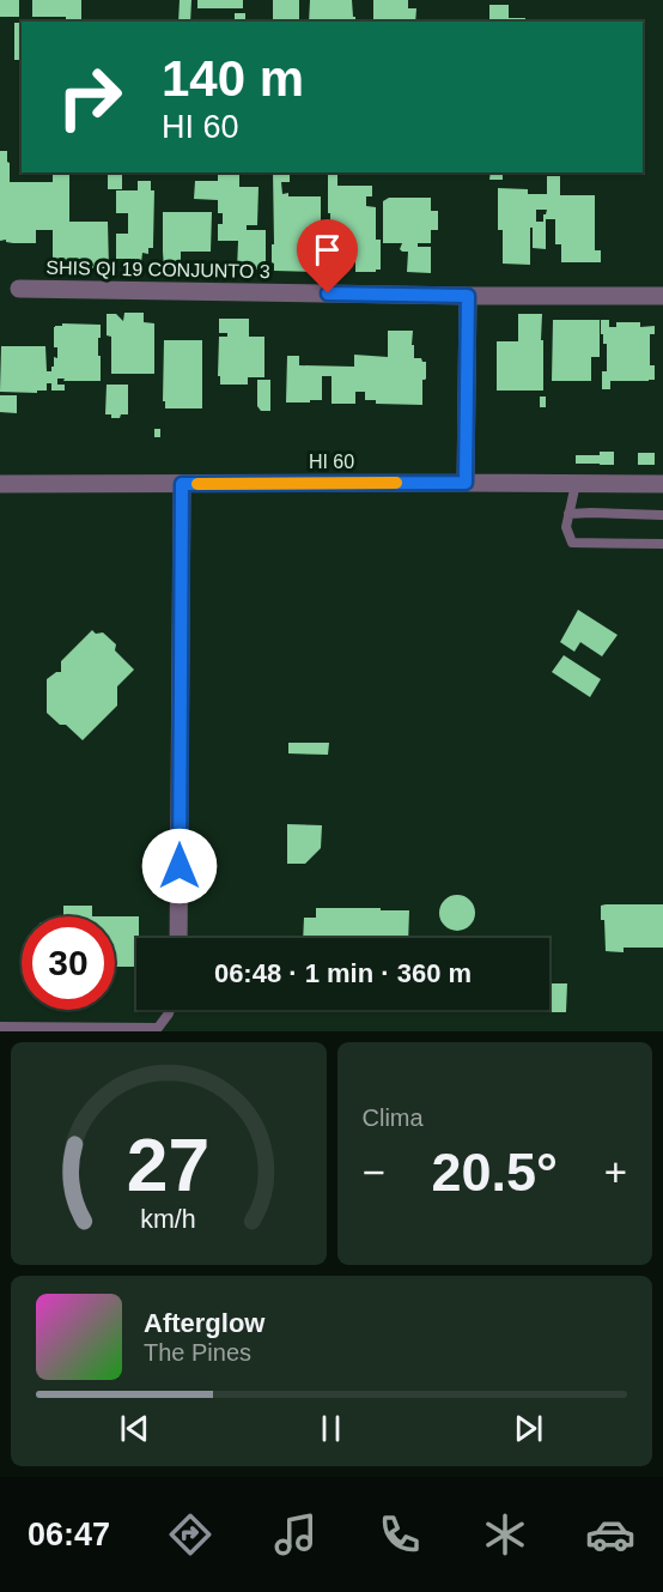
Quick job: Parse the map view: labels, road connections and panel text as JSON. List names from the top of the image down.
{
  "streets": {
    "street": ["SHIS QI 19 CONJUNTO 3", "HI 60"]
  },
  "page": {
    "turn": ["140 m", "HI 60"],
    "limit": "30",
    "trip": "06:48 · 1 min · 360 m",
    "tile": "Clima",
    "heat": ["−", "20.5°", "+"],
    "song": ["Afterglow", "The Pines"],
    "tabs": "06:47",
    "gauge": ["27", "km/h"]
  }
}
